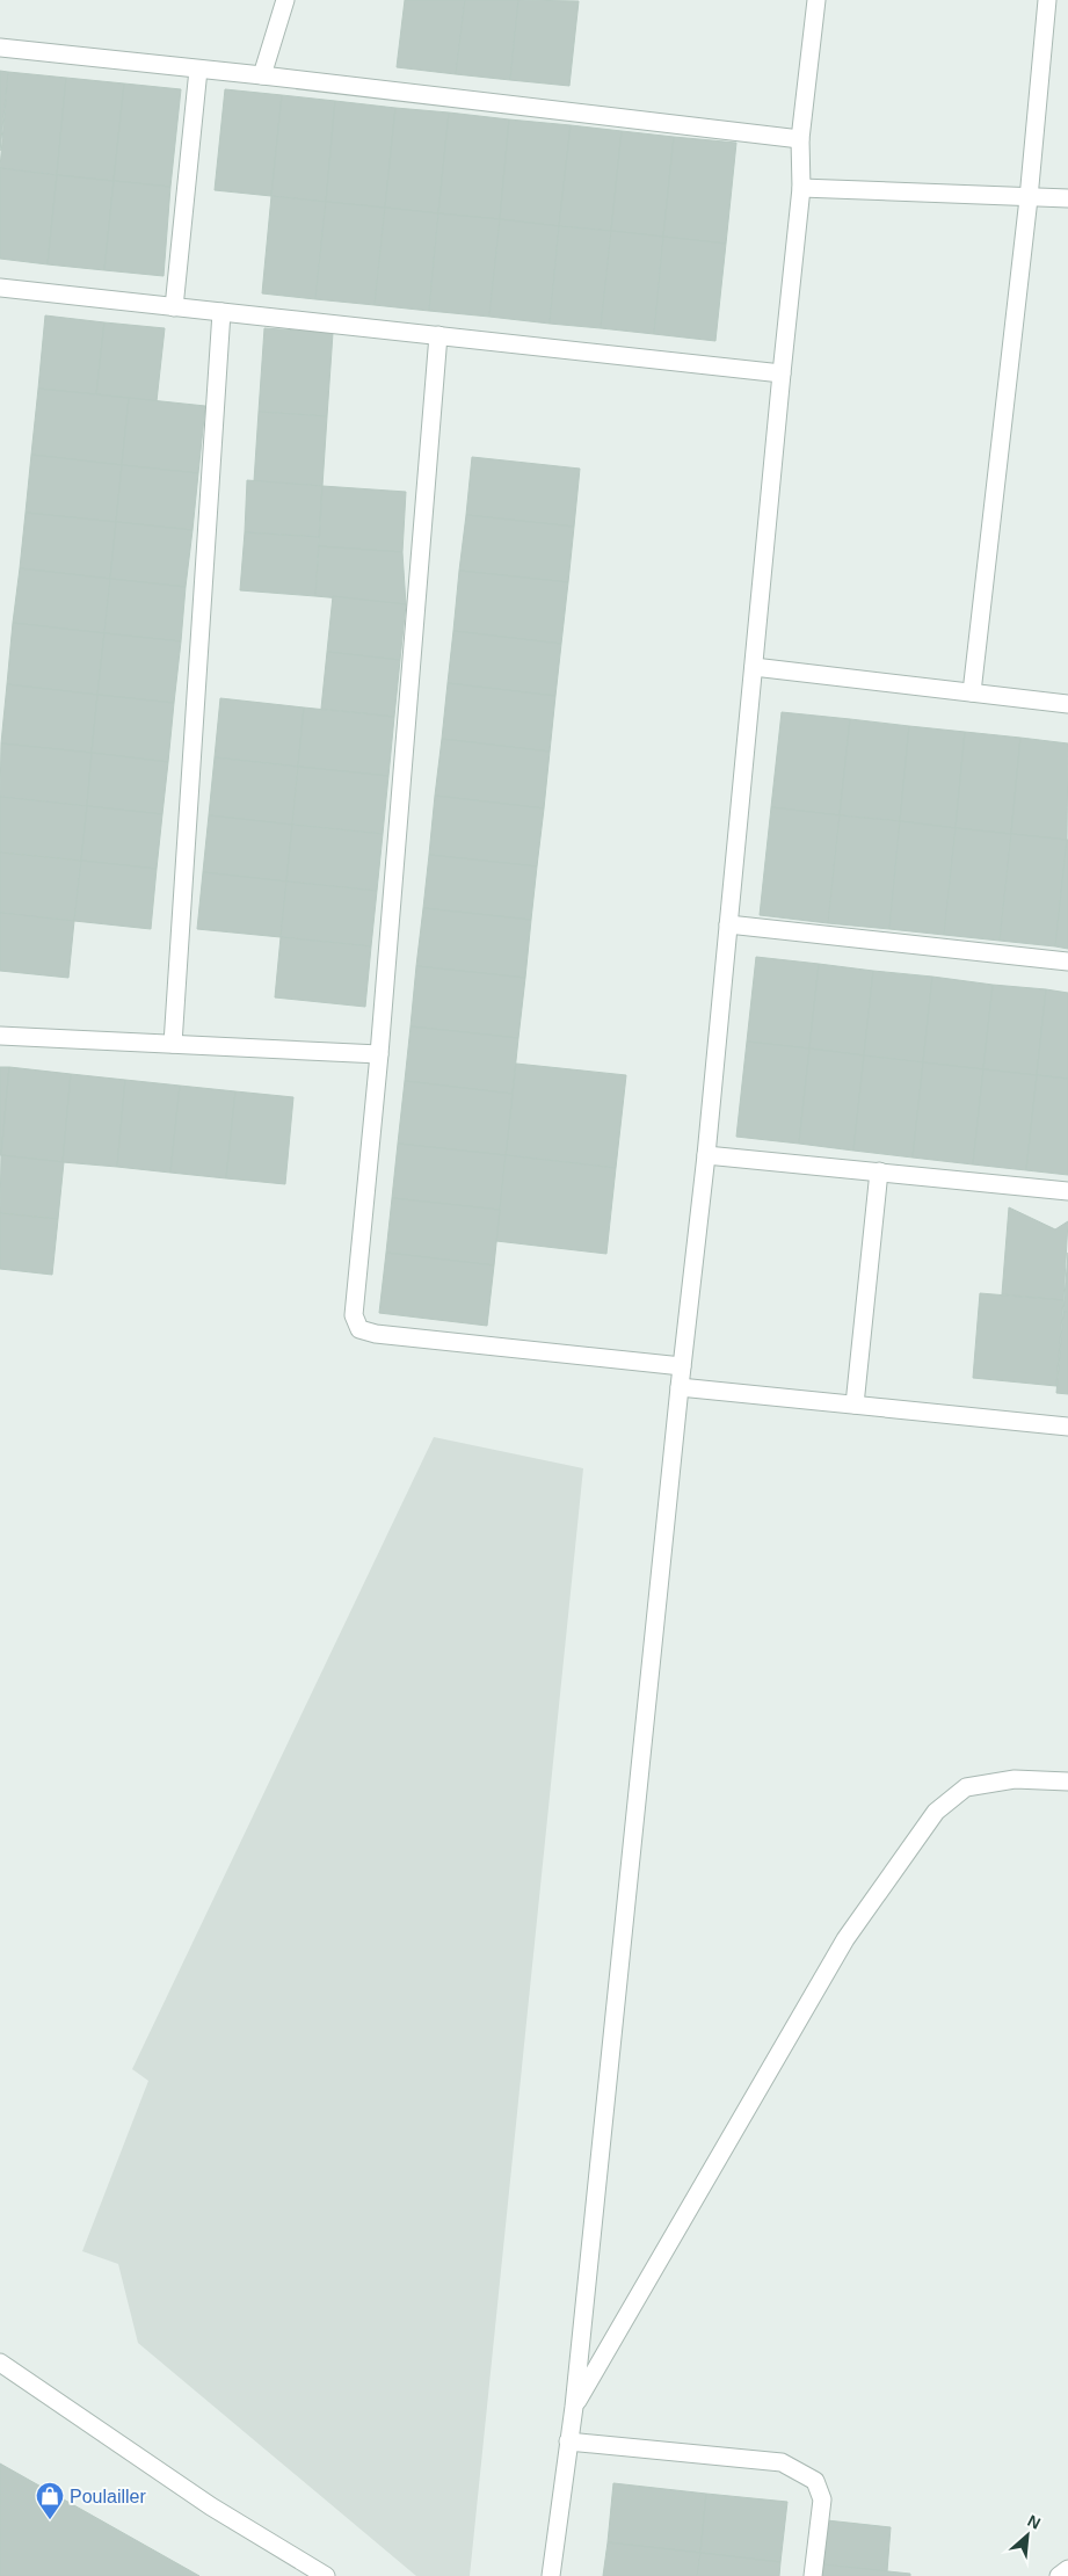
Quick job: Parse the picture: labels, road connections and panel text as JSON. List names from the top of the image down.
{
  "places": {
    "shop": ["Poulailler"]
  },
  "north": "top right"
}
